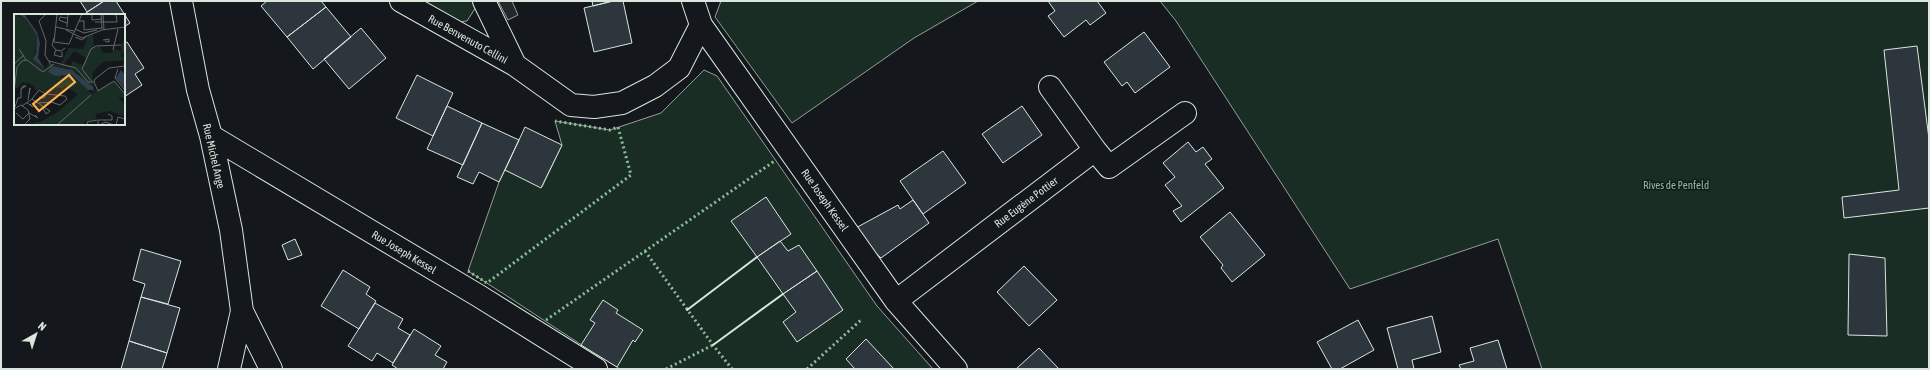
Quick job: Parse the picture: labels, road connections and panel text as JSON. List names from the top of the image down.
{
  "streets": {
    "street": [
      "Rue Benvenuto Cellini",
      "Rue Michel Ange",
      "Rue Joseph Kessel",
      "Rue Eugène Pottier"
    ]
  },
  "crossings": [
    ["Rue Benvenuto Cellini", "Rue Joseph Kessel"],
    ["Rue Michel Ange", "Rue Joseph Kessel"],
    ["Rue Joseph Kessel", "Rue Eugène Pottier"]
  ],
  "parks": ["Rives de Penfeld"],
  "north": "top right"
}
